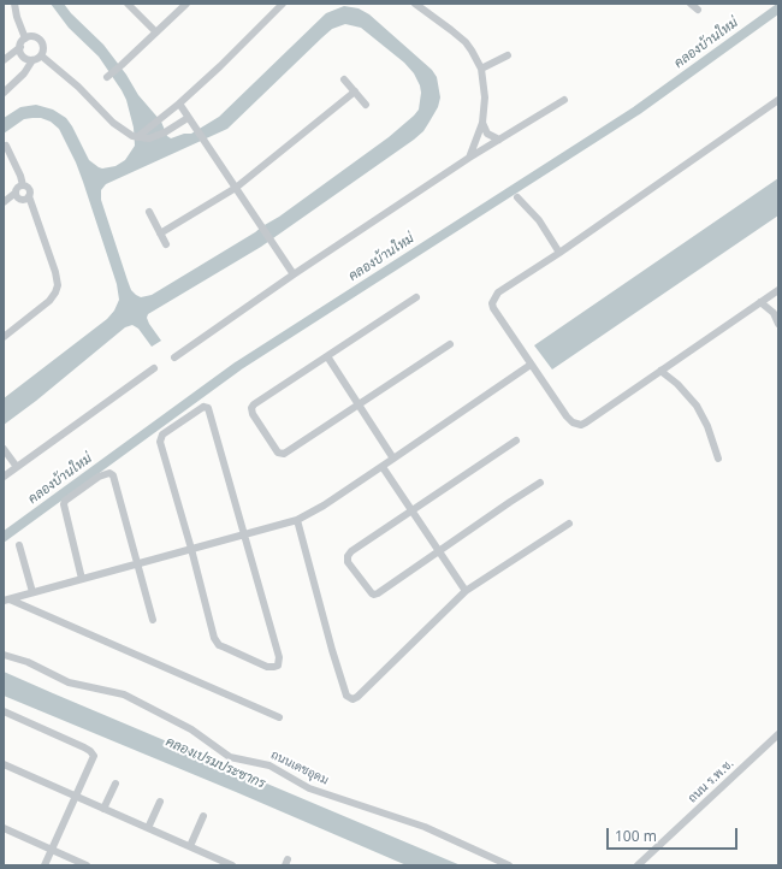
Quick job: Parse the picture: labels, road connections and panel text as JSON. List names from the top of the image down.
{
  "streets": {
    "street": ["ถนนเดชอุดม", "ถนน ร.พ.ช."]
  },
  "water": ["คลองบ้านใหม่", "คลองเปรมประชากร"],
  "scale_bar": "100 m"
}
